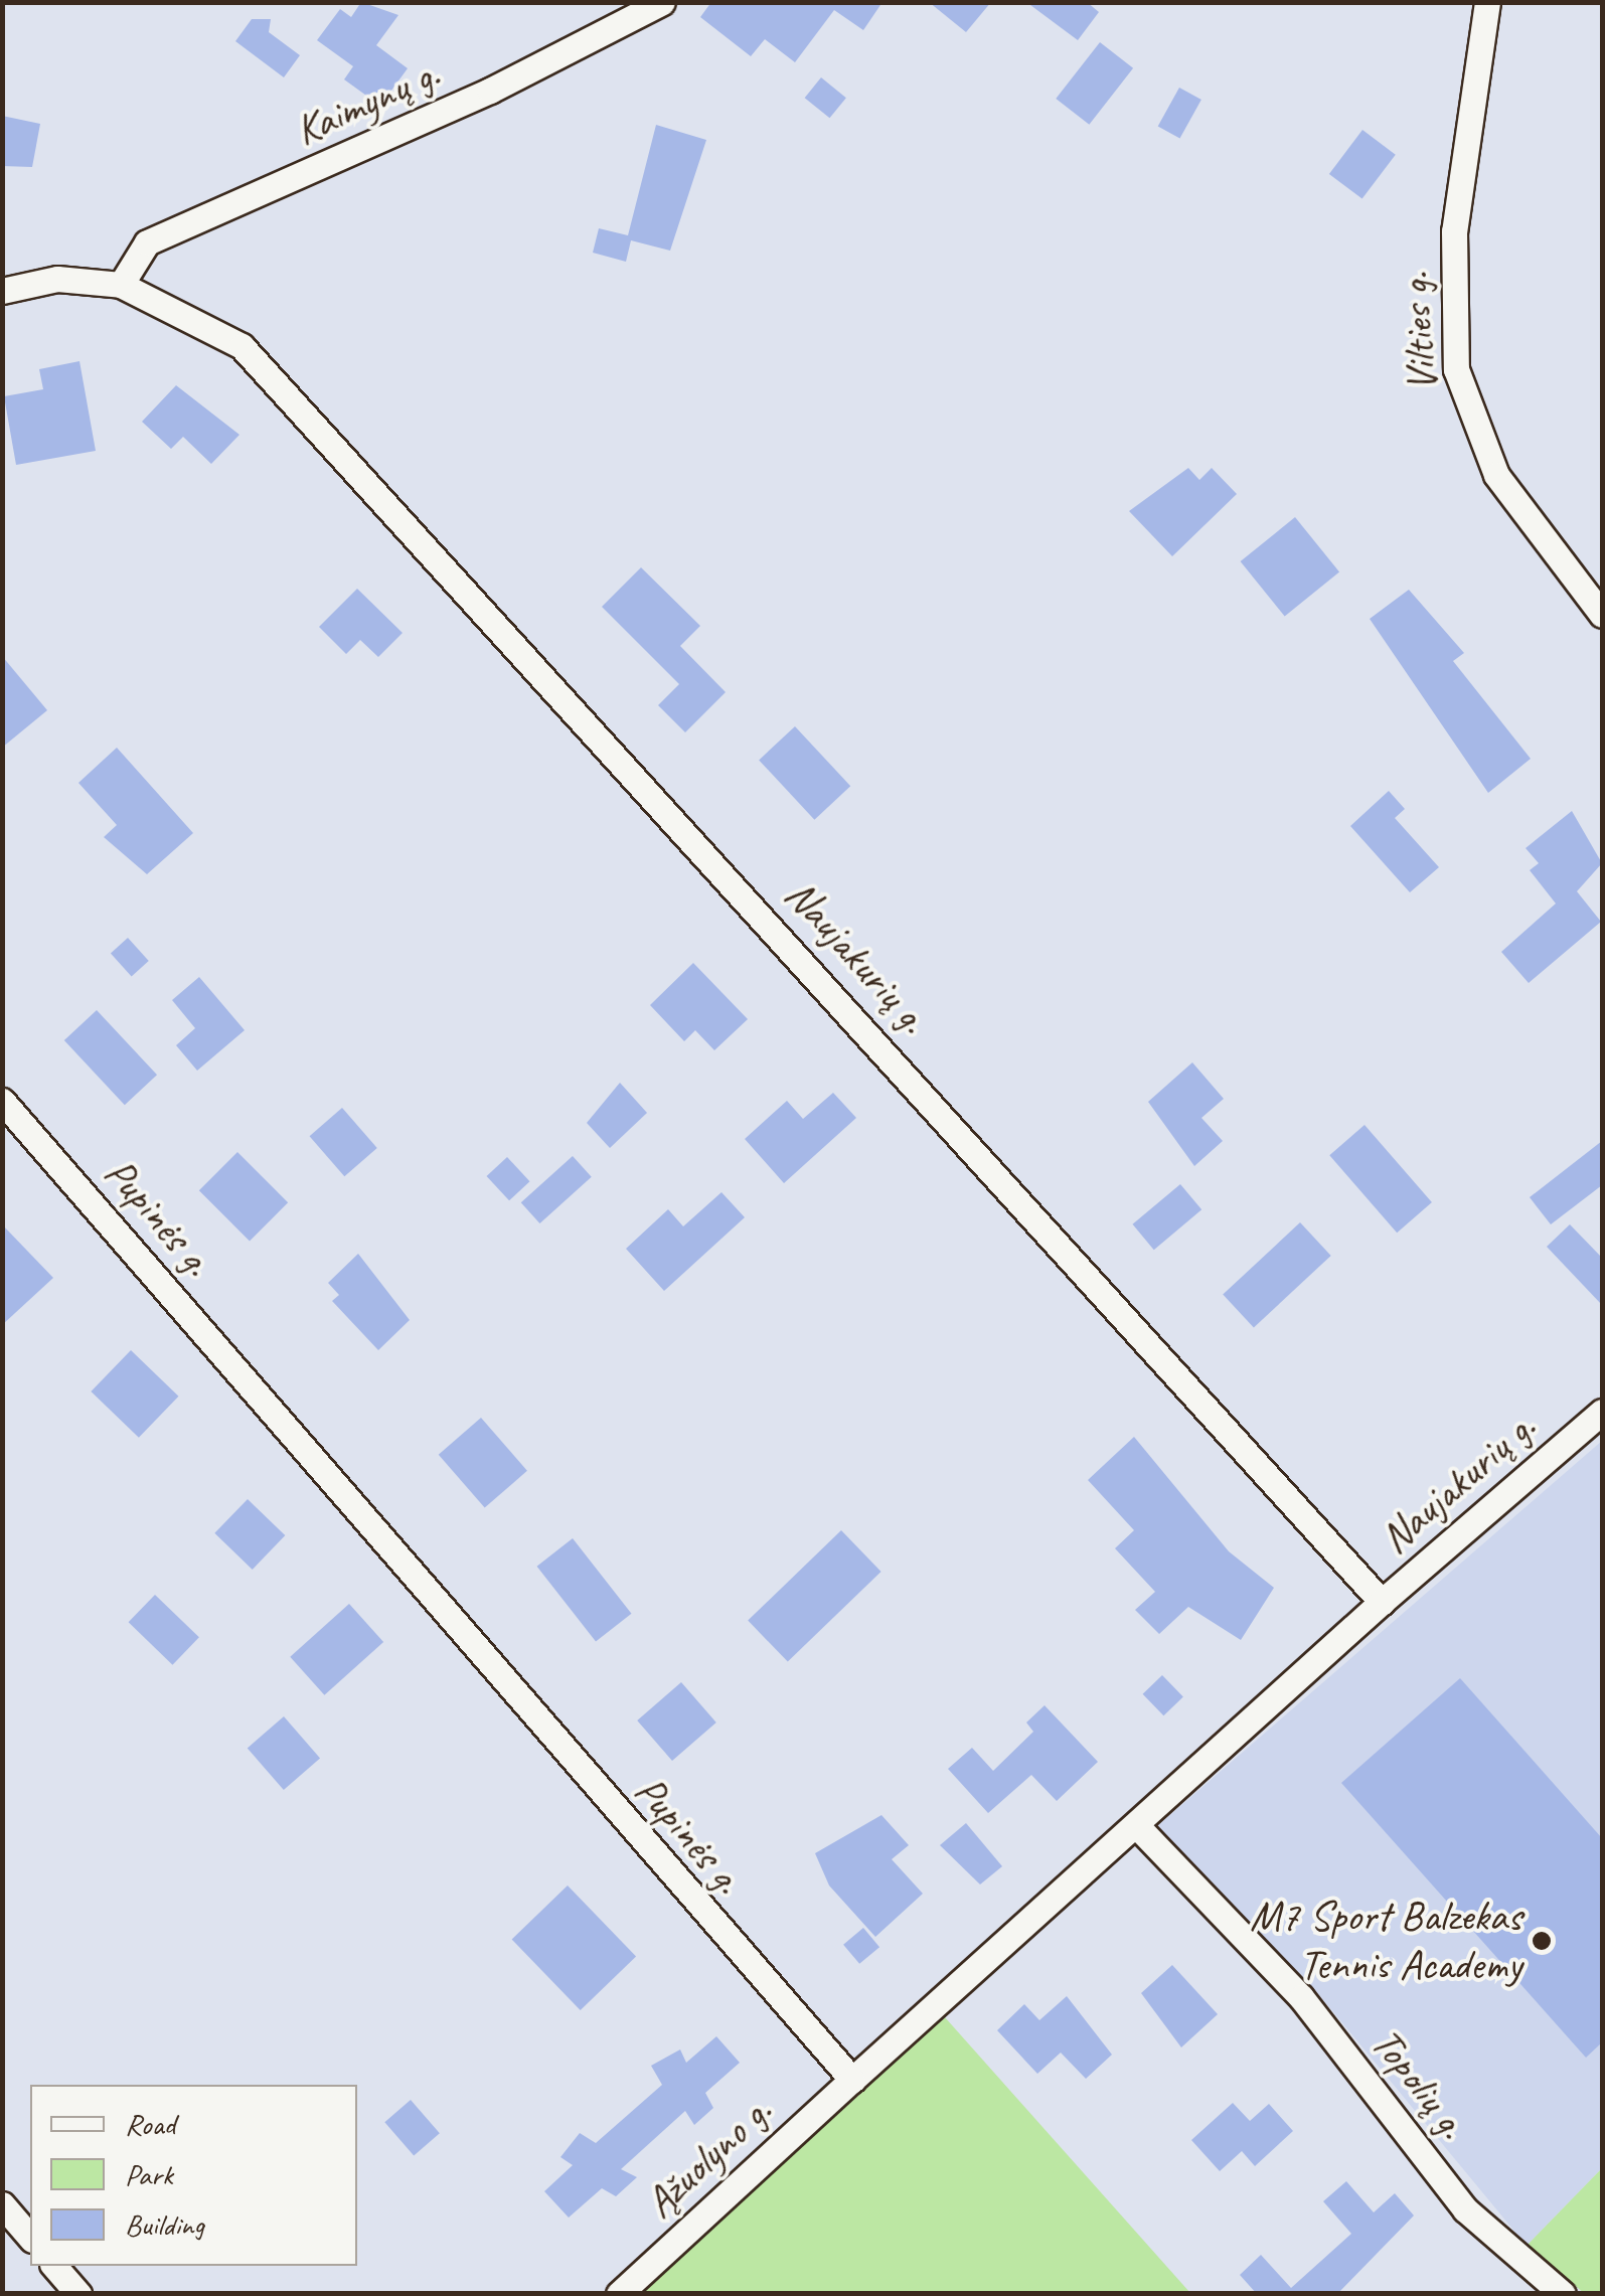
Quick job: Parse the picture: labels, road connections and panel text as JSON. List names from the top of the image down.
{
  "streets": {
    "street": [
      "Kaimynų g.",
      "Vilties g.",
      "Naujakurių g.",
      "Pupinės g.",
      "Topolių g.",
      "Ąžuolyno g."
    ]
  },
  "crossings": [
    ["Kaimynų g.", "Naujakurių g."],
    ["Pupinės g.", "Ąžuolyno g."]
  ],
  "places": ["M7 Sport Balzekas Tennis Academy"],
  "legend": ["Road", "Park", "Building"]
}
